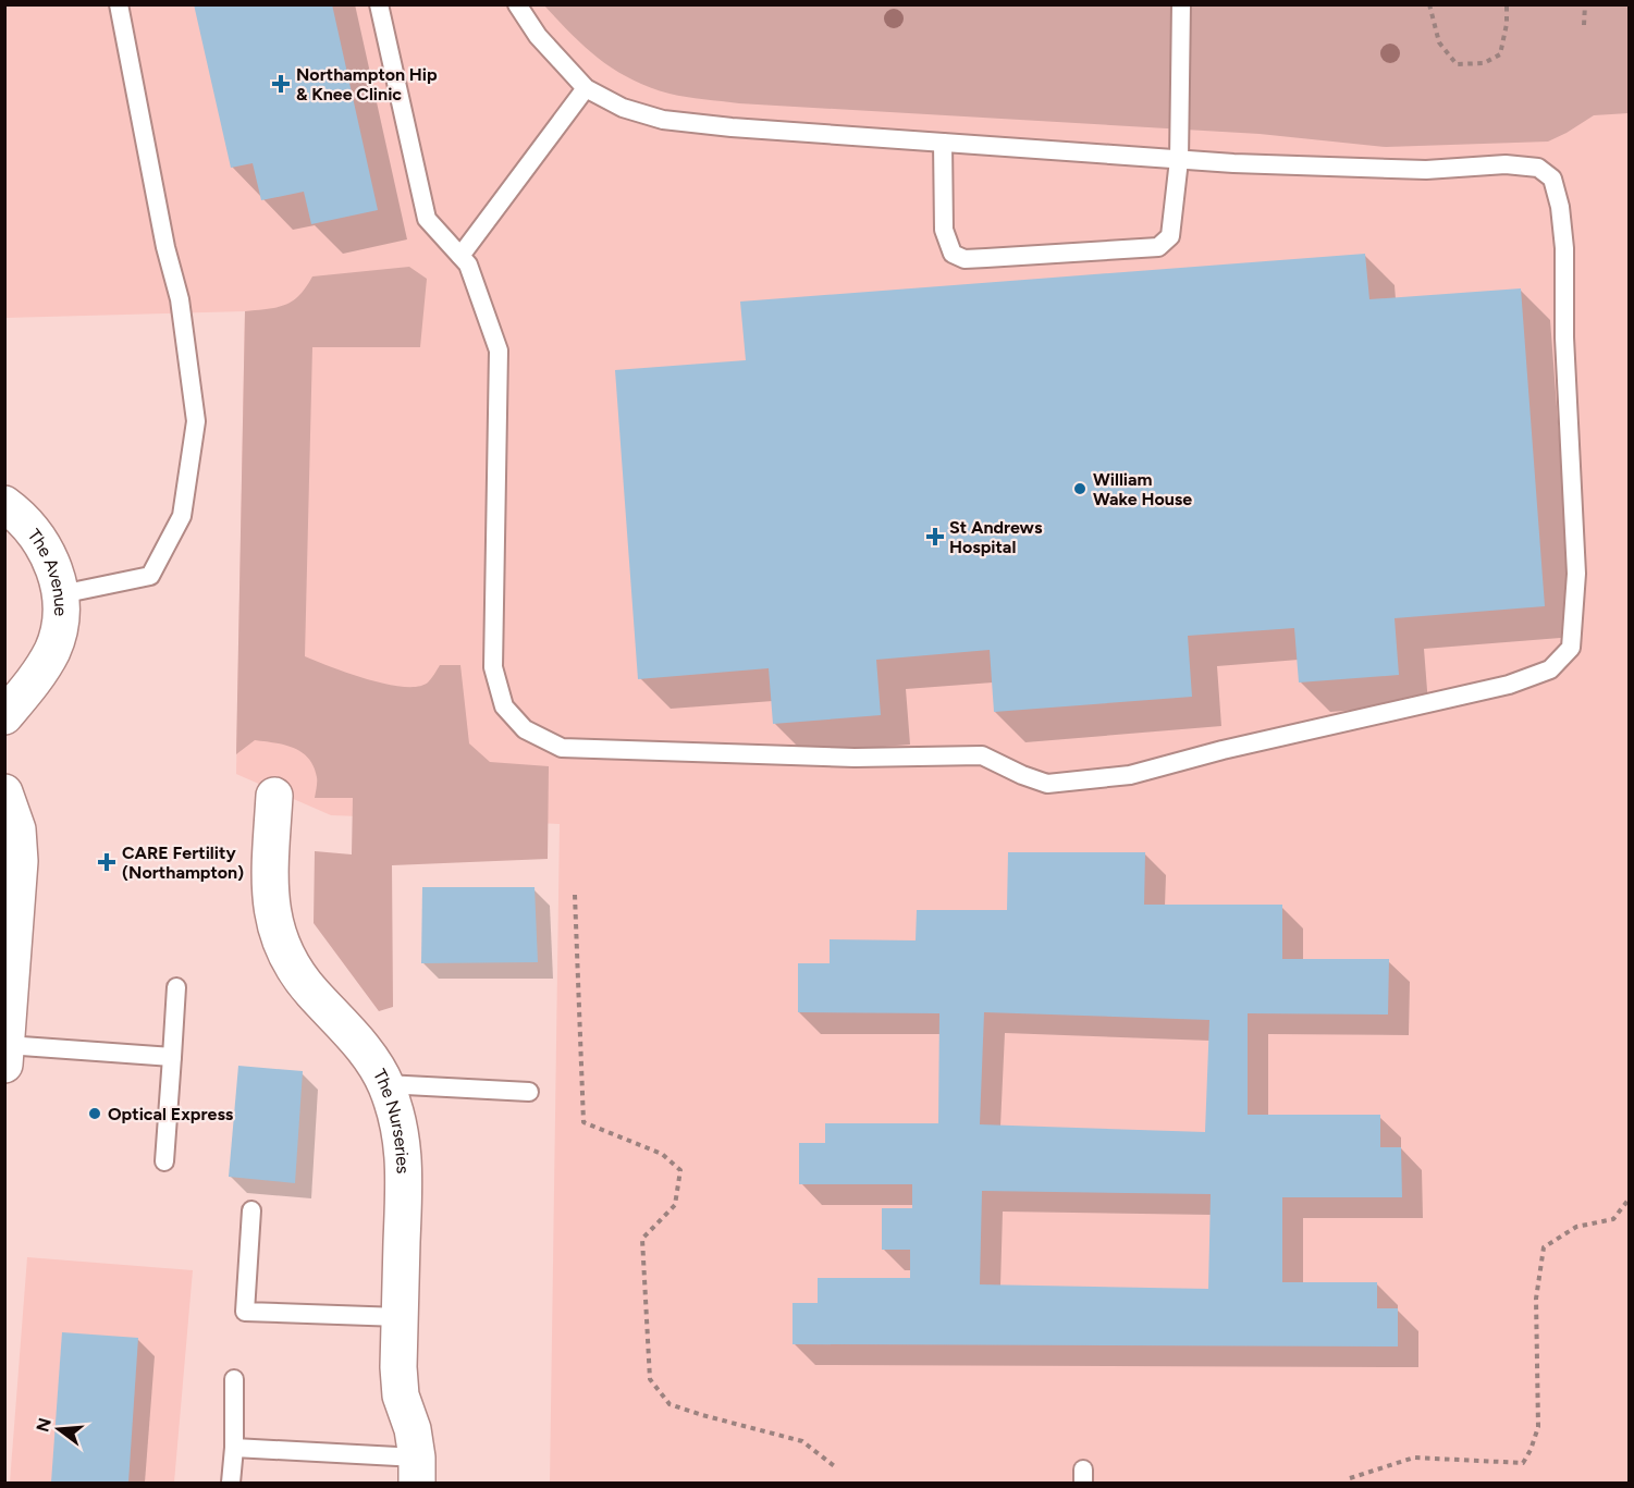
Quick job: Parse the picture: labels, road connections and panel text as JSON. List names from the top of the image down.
{
  "streets": {
    "street": ["The Avenue", "The Nurseries"]
  },
  "places": {
    "health": ["Northampton Hip & Knee Clinic", "St Andrews Hospital", "CARE Fertility (Northampton)"],
    "other": ["William Wake House", "Optical Express"]
  },
  "north": "left"
}
